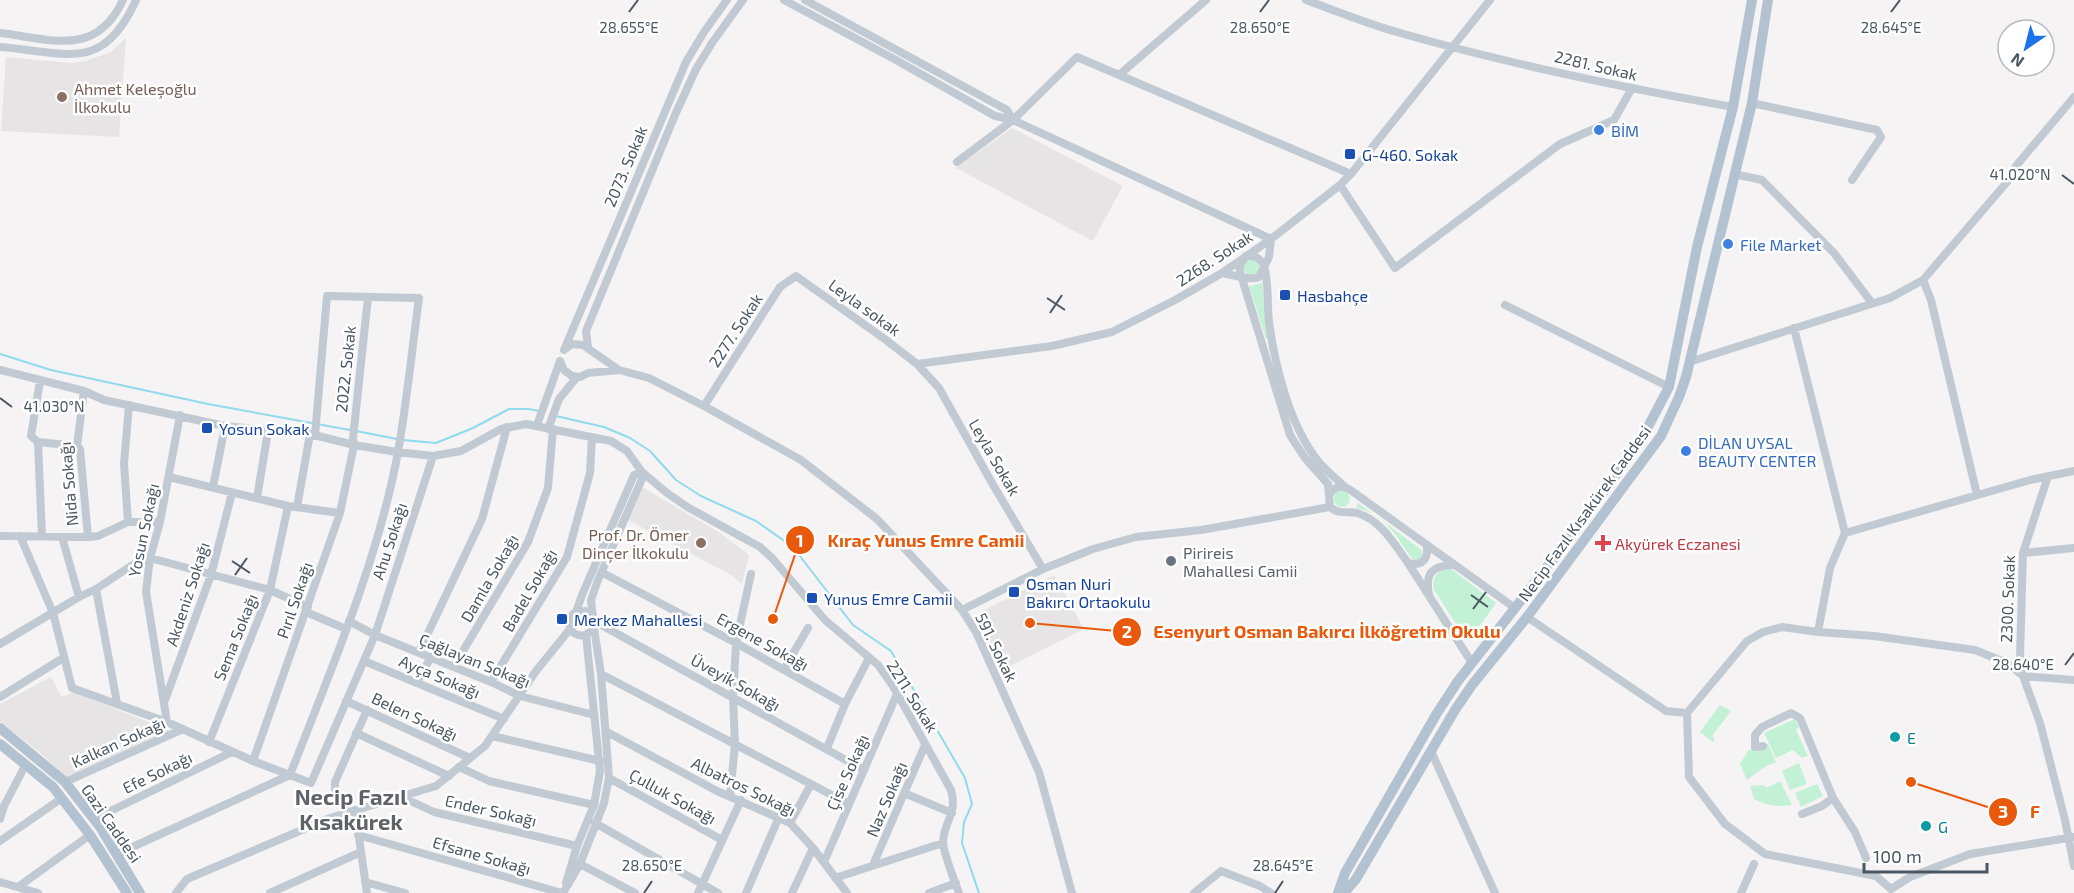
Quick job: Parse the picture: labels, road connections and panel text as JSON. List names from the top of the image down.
{
  "streets": {
    "main road": ["Necip Fazıl Kısakürek Caddesi", "Gazi Caddesi"],
    "street": [
      "2281. Sokak",
      "2073. Sokak",
      "2268. Sokak",
      "Leyla sokak",
      "2277. Sokak",
      "2022. Sokak",
      "Leyla Sokak",
      "Nida Sokağı",
      "Yosun Sokağı",
      "Ahu Sokağı",
      "Damla Sokağı",
      "Badel Sokağı",
      "Akdeniz Sokağı",
      "2300. Sokak",
      "Pırıl Sokağı",
      "Sema Sokağı",
      "Ergene Sokağı",
      "591. Sokak",
      "Çağlayan Sokağı",
      "Ayça Sokağı",
      "Üveyik Sokağı",
      "2211. Sokak",
      "Belen Sokağı",
      "Kalkan Sokağı",
      "Efe Sokağı",
      "Çise Sokağı",
      "Albatros Sokağı",
      "Çulluk Sokağı",
      "Naz Sokağı",
      "Ender Sokağı",
      "Efsane Sokağı"
    ]
  },
  "crossings": [
    ["2281. Sokak", "2268. Sokak"],
    ["2281. Sokak", "Necip Fazıl Kısakürek Caddesi"],
    ["2268. Sokak", "Leyla sokak"],
    ["2268. Sokak", "Leyla Sokak"],
    ["Leyla sokak", "2277. Sokak"],
    ["Leyla sokak", "Leyla Sokak"],
    ["2277. Sokak", "591. Sokak"],
    ["2022. Sokak", "Pırıl Sokağı"],
    ["2022. Sokak", "Sema Sokağı"],
    ["Yosun Sokağı", "Akdeniz Sokağı"],
    ["Yosun Sokağı", "Çağlayan Sokağı"],
    ["Ahu Sokağı", "Çağlayan Sokağı"],
    ["Ahu Sokağı", "Ayça Sokağı"],
    ["Ahu Sokağı", "Belen Sokağı"],
    ["Damla Sokağı", "Çağlayan Sokağı"],
    ["Damla Sokağı", "2211. Sokak"],
    ["Badel Sokağı", "Çağlayan Sokağı"],
    ["Badel Sokağı", "2211. Sokak"],
    ["Akdeniz Sokağı", "Çağlayan Sokağı"],
    ["Pırıl Sokağı", "Çağlayan Sokağı"],
    ["Sema Sokağı", "Çağlayan Sokağı"],
    ["Üveyik Sokağı", "Çise Sokağı"],
    ["2211. Sokak", "Çise Sokağı"],
    ["2211. Sokak", "Naz Sokağı"],
    ["Kalkan Sokağı", "Gazi Caddesi"],
    ["Efe Sokağı", "Gazi Caddesi"],
    ["Çise Sokağı", "Albatros Sokağı"]
  ],
  "districts": ["Necip Fazıl Kısakürek"],
  "places": {
    "other": [
      "Ahmet Keleşoğlu İlkokulu",
      "BİM",
      "File Market",
      "DİLAN UYSAL BEAUTY CENTER",
      "Prof. Dr. Ömer Dinçer İlkokulu",
      "Pirireis Mahallesi Camii",
      "Kıraç Yunus Emre Camii",
      "Esenyurt Osman Bakırcı İlköğretim Okulu",
      "E",
      "F",
      "G"
    ],
    "transit": [
      "G-460. Sokak",
      "Hasbahçe",
      "Yosun Sokak",
      "Osman Nuri Bakırcı Ortaokulu",
      "Yunus Emre Camii",
      "Merkez Mahallesi"
    ],
    "health": ["Akyürek Eczanesi"]
  },
  "scale_bar": "100 m",
  "north": "bottom left",
  "coordinates": [
    "28.655°E",
    "28.650°E",
    "28.645°E",
    "41.020°N",
    "41.030°N",
    "28.640°E"
  ]
}
